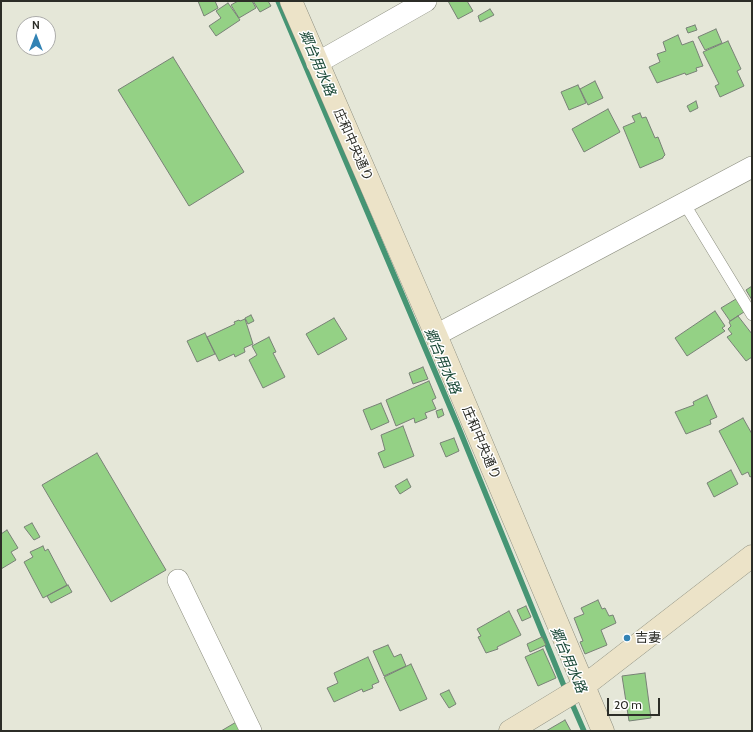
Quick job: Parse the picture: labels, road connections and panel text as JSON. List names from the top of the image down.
{
  "streets": {
    "street": ["庄和中央通り"]
  },
  "water": ["郷台用水路"],
  "places": ["吉妻"],
  "scale_bar": "20 m",
  "north": "top"
}
